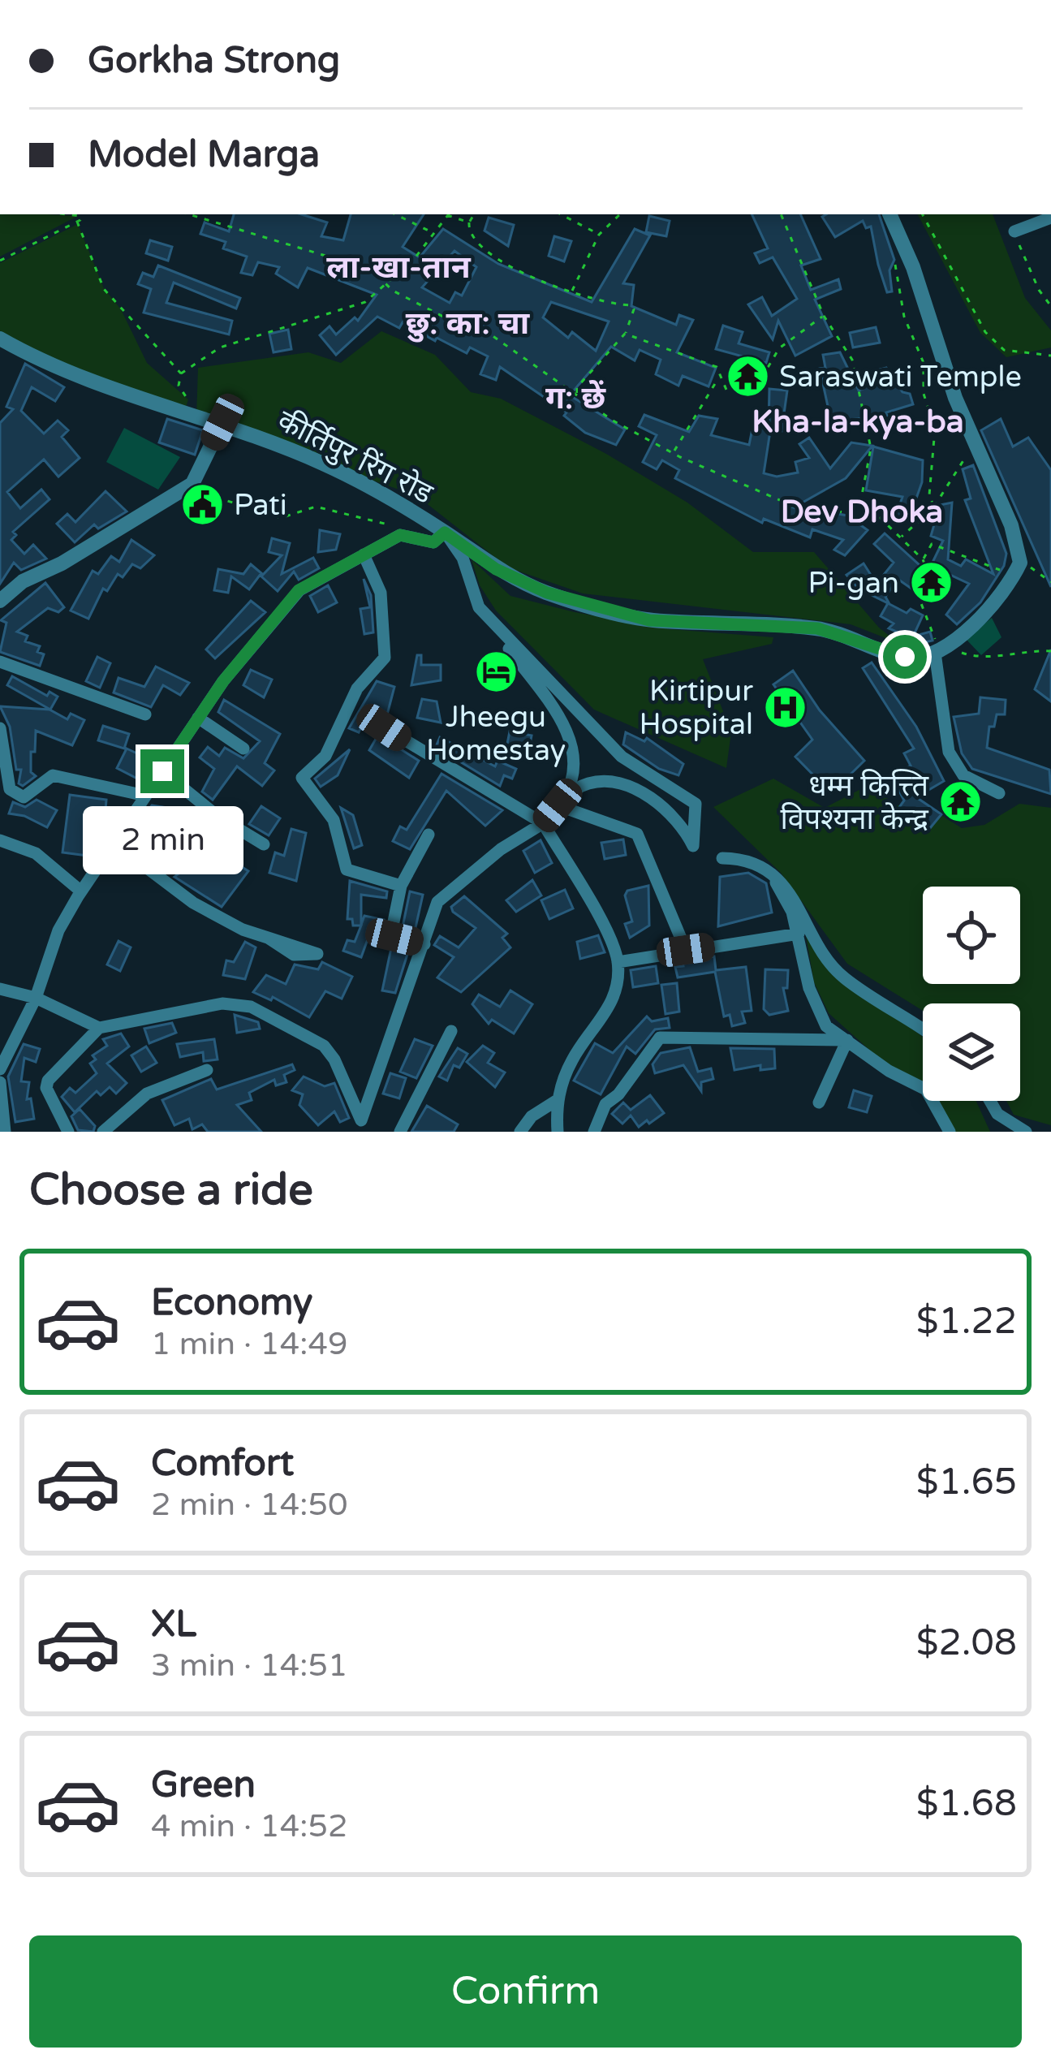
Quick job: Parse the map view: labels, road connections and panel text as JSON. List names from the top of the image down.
{
  "streets": {
    "street": ["कीर्तिपुर रिंग रोड"]
  },
  "districts": [
    "ला-खा-तान",
    "छु: का: चा",
    "ग: छें",
    "Kha-la-kya-ba",
    "Dev Dhoka"
  ],
  "places": {
    "temple": ["Saraswati Temple", "Pi-gan", "धम्म कित्त्ति विपश्यना केन्द्र"],
    "public building": ["Pati"],
    "hotel": ["Jheegu Homestay"],
    "hospital": ["Kirtipur Hospital"]
  },
  "page": {
    "banner": ["Gorkha Strong", "Model Marga"],
    "bubble": "2 min",
    "heading": "Choose a ride",
    "list": [
      {
        "name": "Economy",
        "note": "1 min · 14:49",
        "value": "$1.22"
      },
      {
        "name": "Comfort",
        "note": "2 min · 14:50",
        "value": "$1.65"
      },
      {
        "name": "XL",
        "note": "3 min · 14:51",
        "value": "$2.08"
      },
      {
        "name": "Green",
        "note": "4 min · 14:52",
        "value": "$1.68"
      }
    ],
    "buttons": "Confirm"
  }
}
